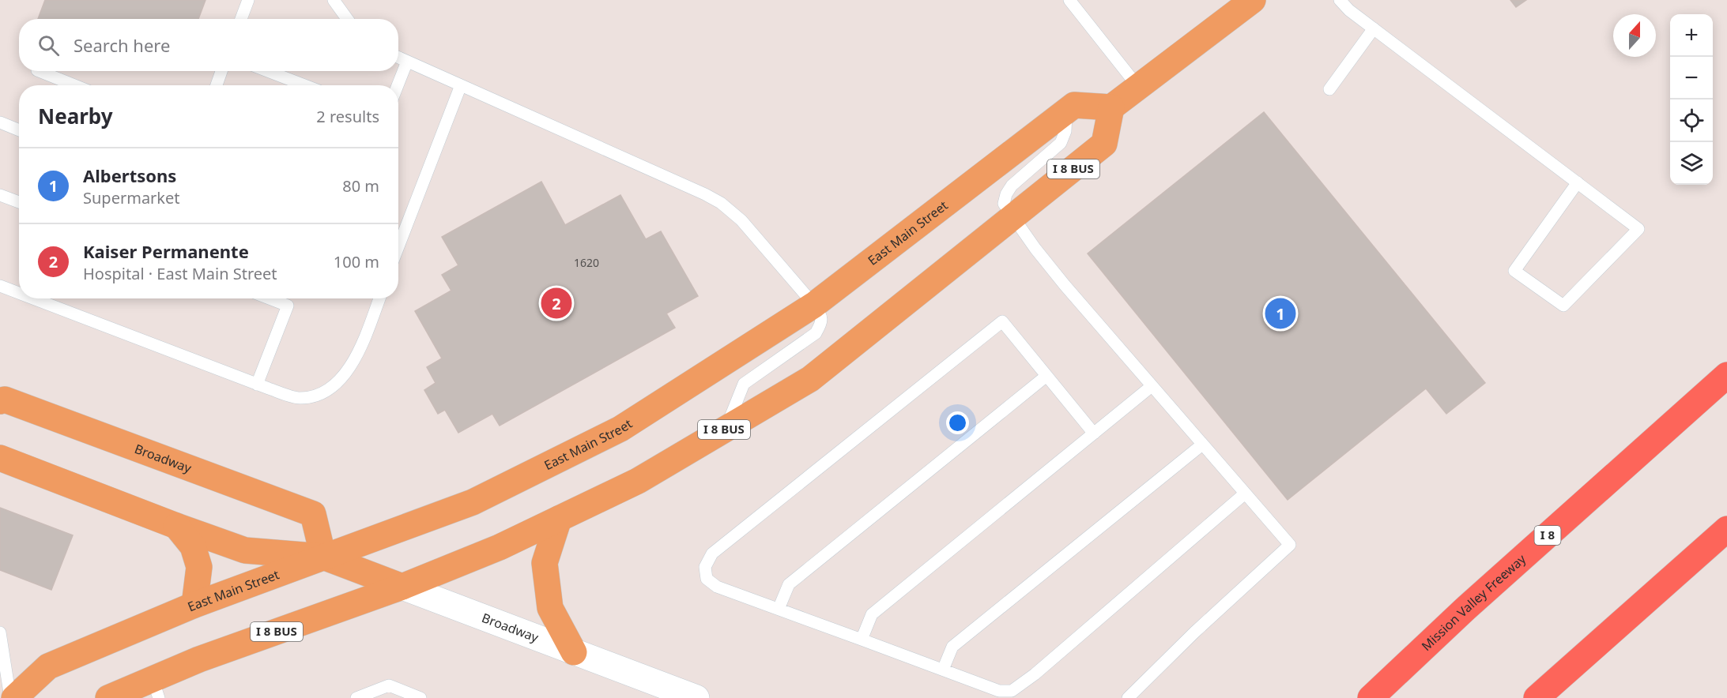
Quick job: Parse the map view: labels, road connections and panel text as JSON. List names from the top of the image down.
{
  "streets": {
    "highway": ["I 8", "Mission Valley Freeway"],
    "main road": ["I 8 BUS", "East Main Street", "Broadway"]
  },
  "crossings": [
    ["I 8 BUS", "East Main Street"],
    ["I 8 BUS", "Broadway"],
    ["East Main Street", "Broadway"]
  ],
  "house_numbers": ["1620"],
  "north": "top",
  "page": {
    "map_buttons": ["+", "−"],
    "search": "Search here",
    "heading": ["Nearby", "2 results"],
    "list": [
      {
        "mark": "1",
        "name": "Albertsons",
        "note": "Supermarket",
        "value": "80 m"
      },
      {
        "mark": "2",
        "name": "Kaiser Permanente",
        "note": "Hospital · East Main Street",
        "value": "100 m"
      }
    ],
    "pins": ["2", "1"]
  }
}
